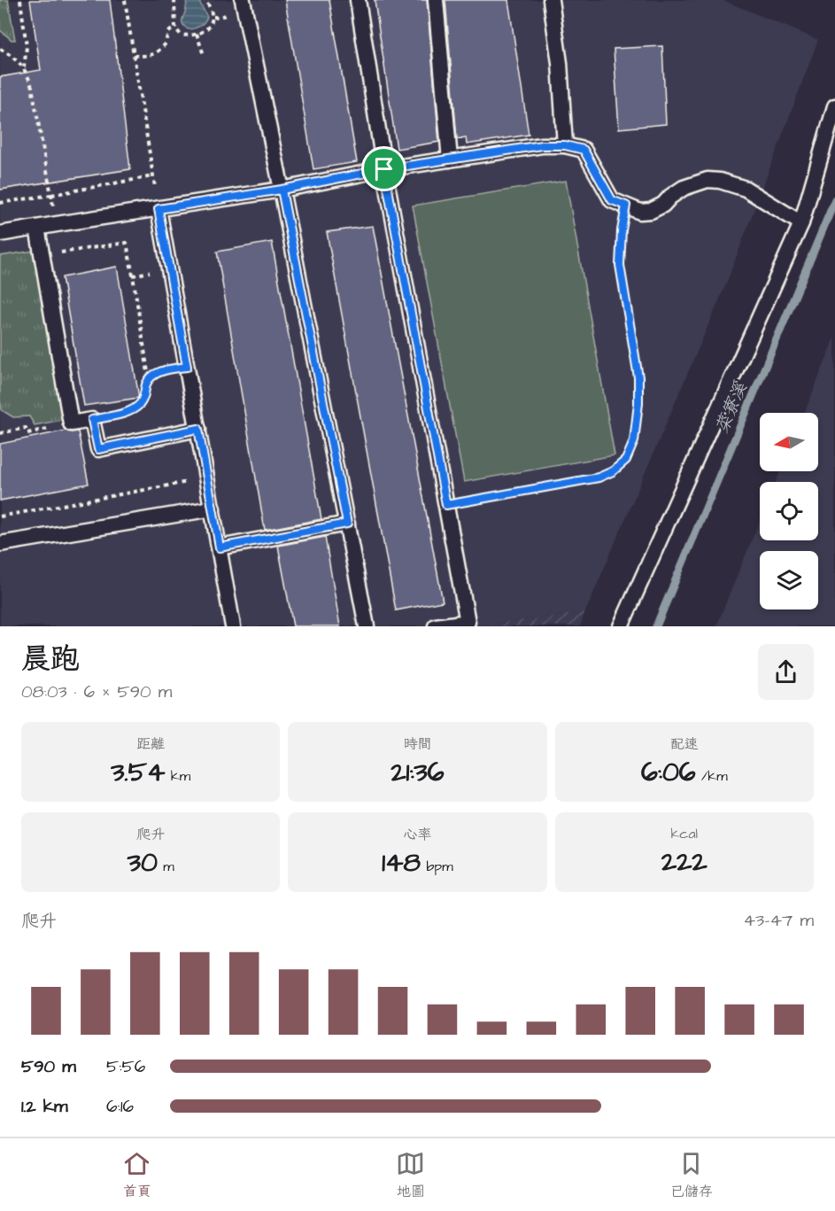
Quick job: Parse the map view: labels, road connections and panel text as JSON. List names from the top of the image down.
{
  "water": ["菜寮溪"],
  "north": "left",
  "page": {
    "heading": ["晨跑", "08:03 · 6 × 590 m"],
    "stats": [
      ["距離", "3.54 km"],
      ["時間", "21:36"],
      ["配速", "6:06 /km"],
      ["爬升", "30 m"],
      ["心率", "148 bpm"],
      ["kcal", "222"]
    ],
    "chart": ["爬升", "43–47 m"],
    "list": [
      {
        "name": "590 m",
        "note": "5:56"
      },
      {
        "name": "1.2 km",
        "note": "6:16"
      }
    ],
    "tabs": ["首頁", "地圖", "已儲存"]
  }
}
